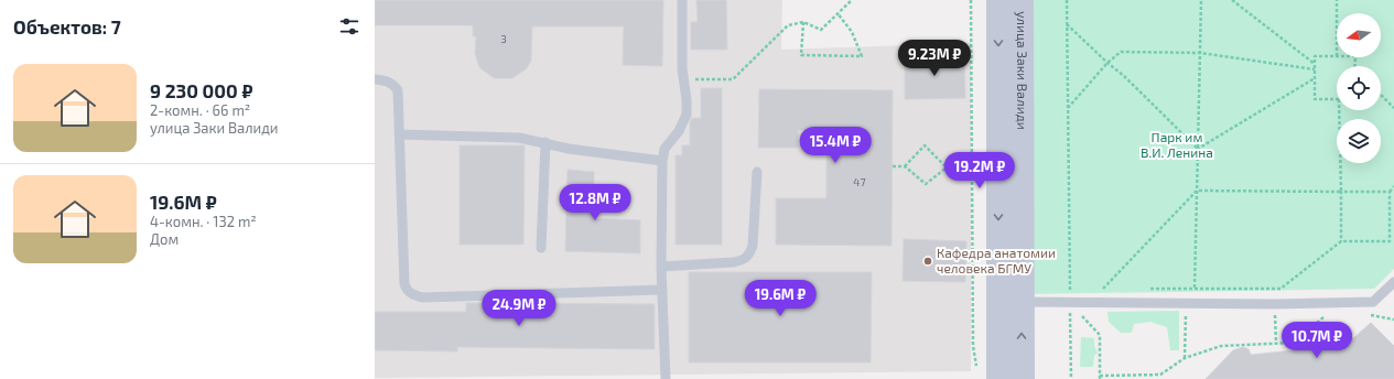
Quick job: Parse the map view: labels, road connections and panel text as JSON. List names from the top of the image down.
{
  "streets": {
    "main road": ["улица Заки Валиди"]
  },
  "parks": ["Парк им В.И. Ленина"],
  "places": ["Кафедра анатомии человека БГМУ"],
  "house_numbers": ["3", "47"],
  "north": "left",
  "page": {
    "heading": "Объектов: 7",
    "price": [
      "9.23M ₽",
      "15.4M ₽",
      "19.2M ₽",
      "12.8M ₽",
      "19.6M ₽",
      "24.9M ₽",
      "10.7M ₽"
    ],
    "list": [
      {
        "name": "9 230 000 ₽",
        "note": "2-комн. · 66 m² · улица Заки Валиди"
      },
      {
        "name": "19.6M ₽",
        "note": "4-комн. · 132 m² · Дом"
      }
    ]
  }
}
